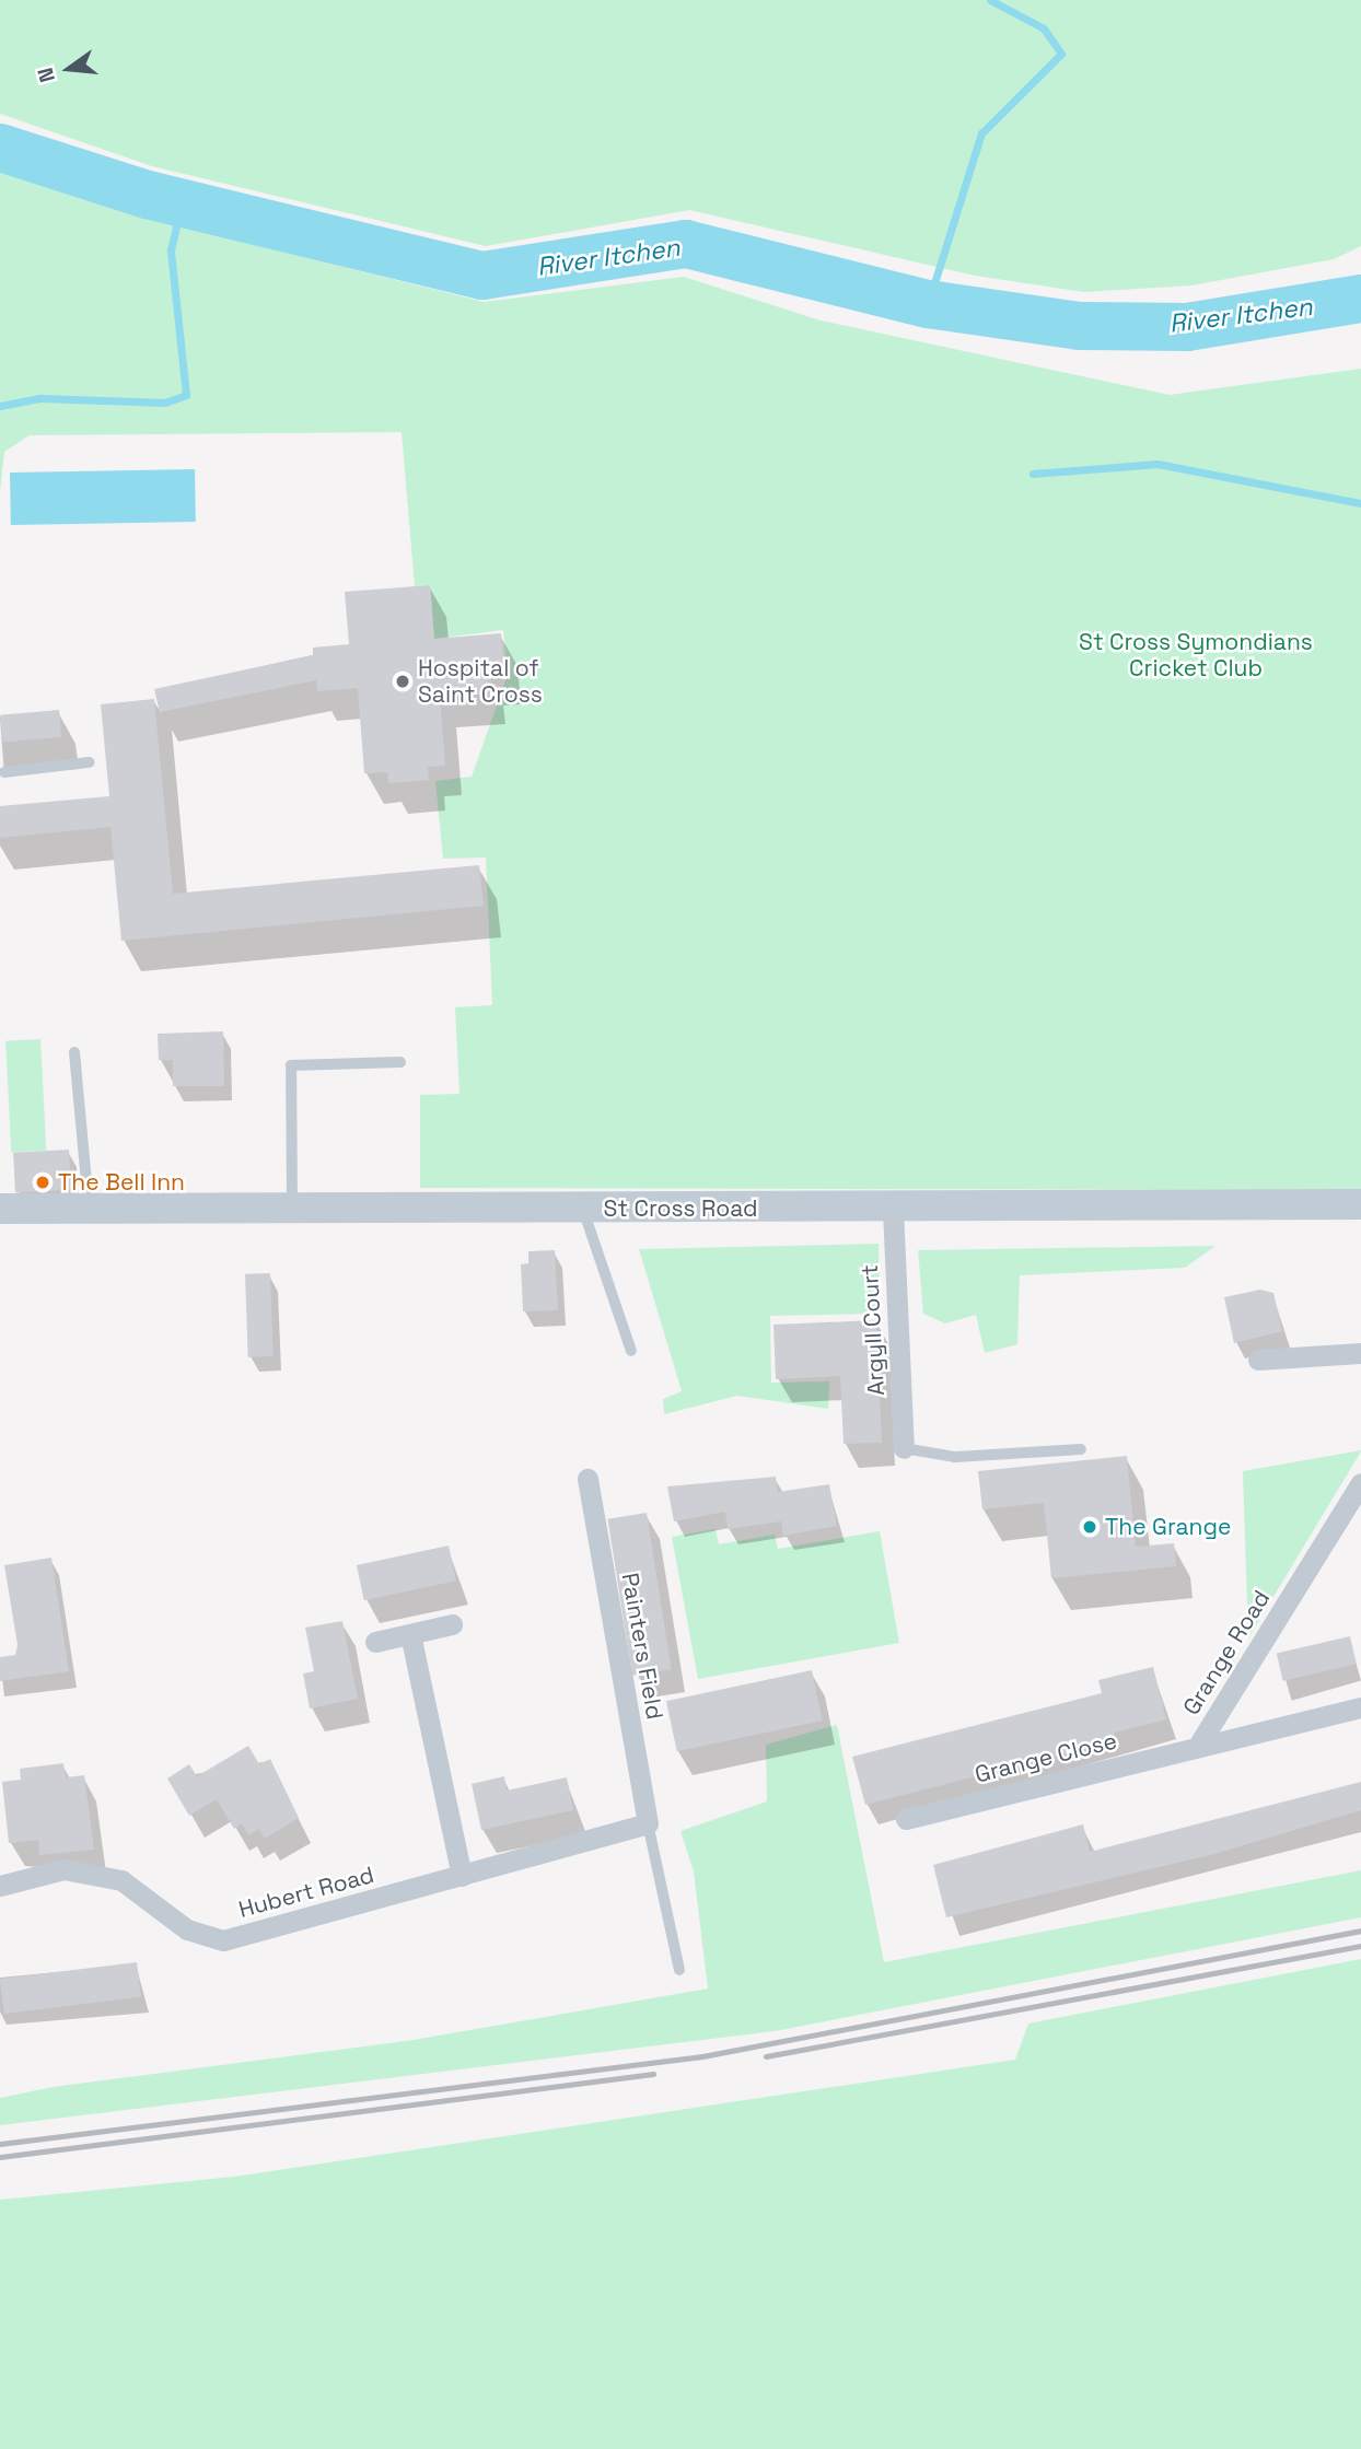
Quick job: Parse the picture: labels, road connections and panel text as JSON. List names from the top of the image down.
{
  "streets": {
    "main road": ["St Cross Road"],
    "street": [
      "Argyll Court",
      "Painters Field",
      "Grange Road",
      "Grange Close",
      "Hubert Road"
    ]
  },
  "crossings": [
    ["St Cross Road", "Argyll Court"],
    ["Painters Field", "Hubert Road"],
    ["Grange Road", "Grange Close"]
  ],
  "water": ["River Itchen"],
  "parks": ["St Cross Symondians Cricket Club"],
  "places": ["Hospital of Saint Cross", "The Bell Inn", "The Grange"],
  "north": "left"
}
